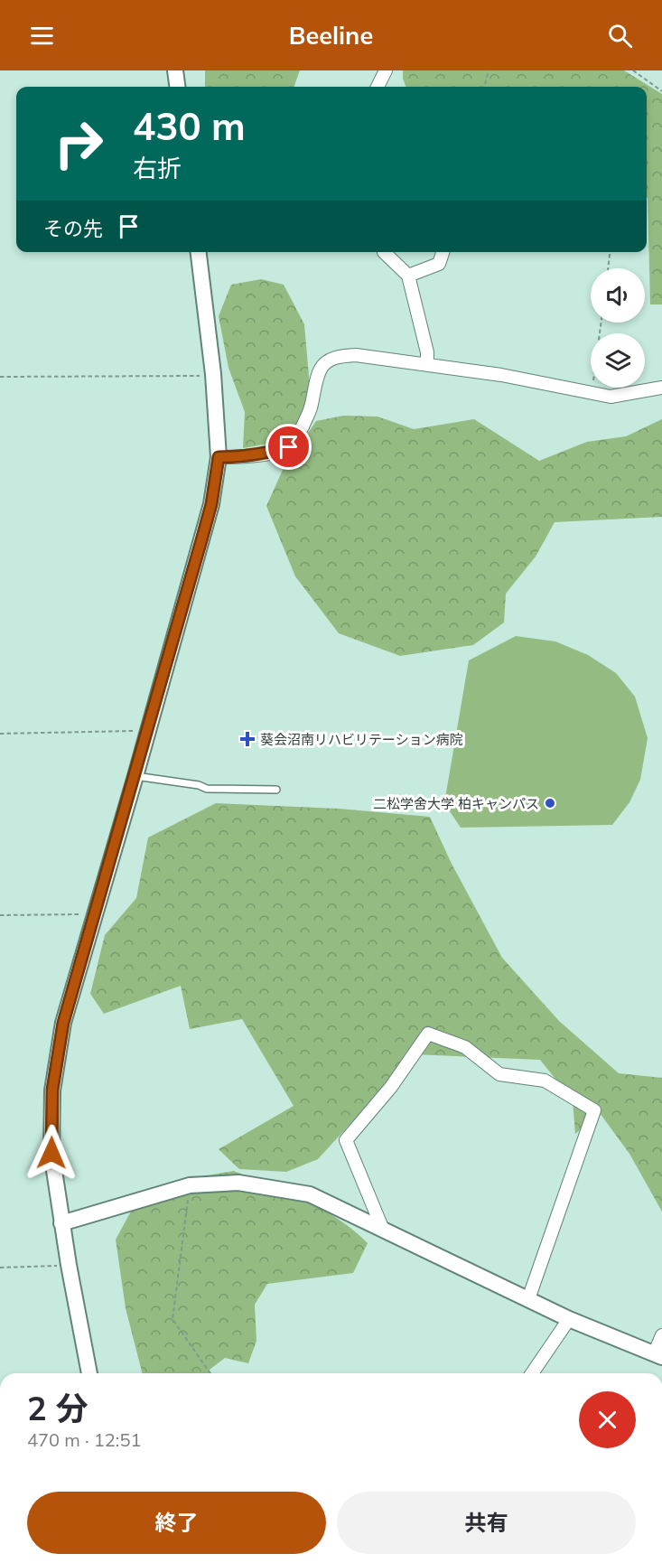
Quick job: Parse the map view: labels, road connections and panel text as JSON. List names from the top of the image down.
{
  "places": {
    "health": ["葵会沼南リハビリテーション病院"],
    "other": ["二松学舍大学 柏キャンパス"]
  },
  "page": {
    "header": "Beeline",
    "turn": ["430 m", "右折"],
    "then": "その先",
    "heading": ["2 分", "470 m · 12:51"],
    "buttons": ["終了", "共有"]
  }
}
